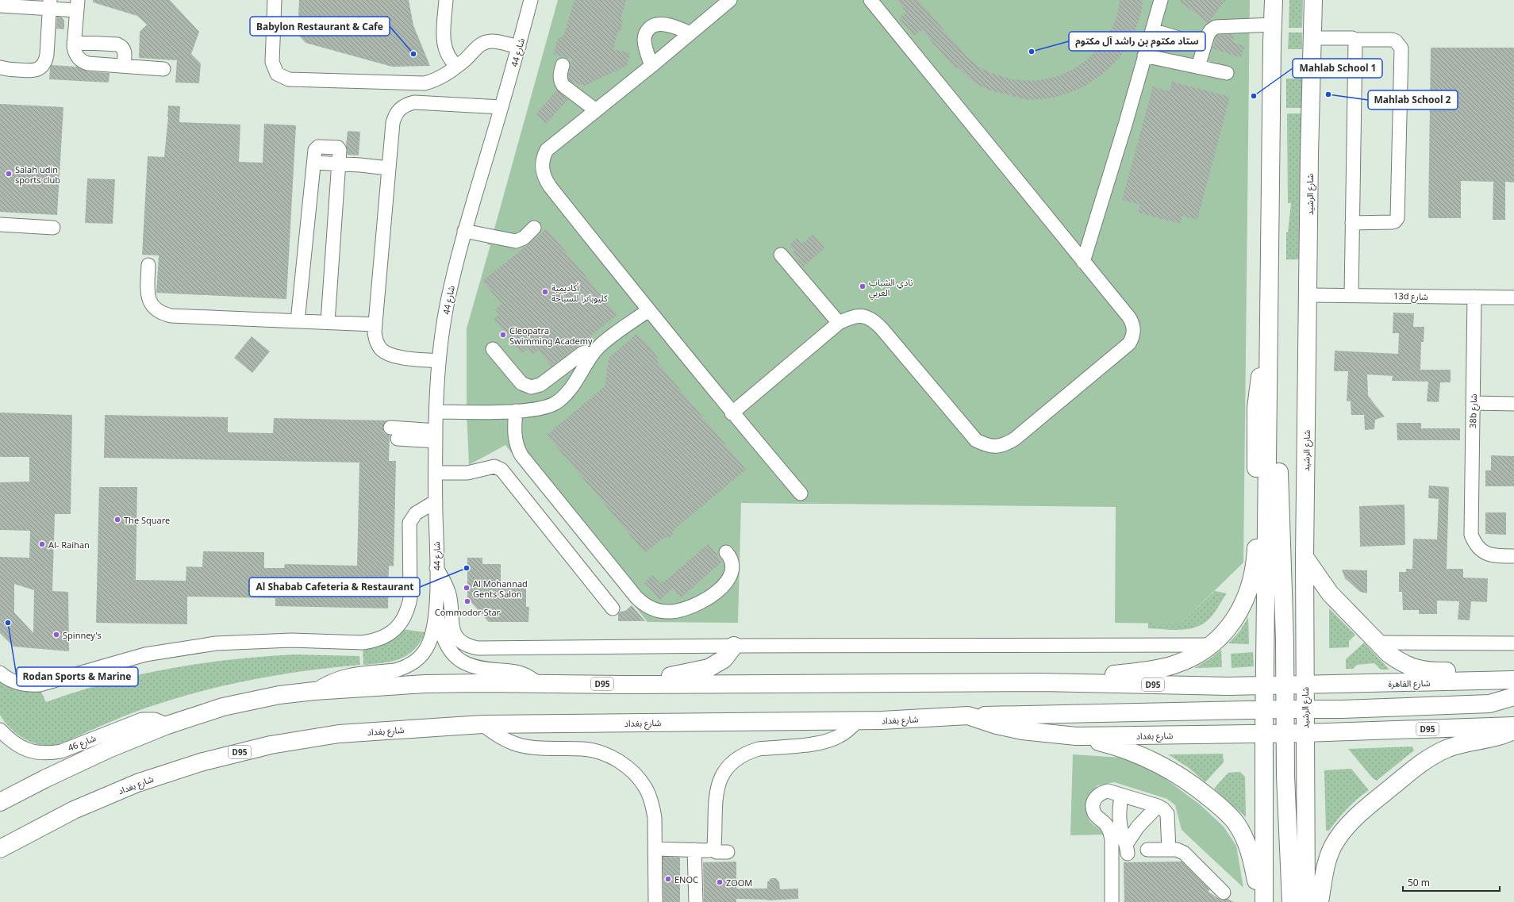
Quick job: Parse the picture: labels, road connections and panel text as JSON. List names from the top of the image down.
{
  "streets": {
    "main road": [
      "شارع الرشيد",
      "شارع القاهرة",
      "D95",
      "شارع بغداد"
    ],
    "street": [
      "شارع 44",
      "13d شارع",
      "38b شارع",
      "شارع 46"
    ]
  },
  "crossings": [
    ["شارع 44", "D95"],
    ["شارع الرشيد", "13d شارع"],
    ["شارع الرشيد", "شارع القاهرة"],
    ["شارع الرشيد", "D95"],
    ["شارع الرشيد", "شارع بغداد"],
    ["13d شارع", "38b شارع"],
    ["شارع القاهرة", "D95"],
    ["D95", "شارع بغداد"],
    ["D95", "شارع 46"]
  ],
  "places": [
    "ستاد مكتوم بن راشد آل مكتوم",
    "Babylon Restaurant & Cafe",
    "Mahlab School 2",
    "Mahlab School 1",
    "Salah udin sports club",
    "نادي الشباب العربي",
    "أكاديمية كليوباترا للسباحة",
    "Cleopatra Swimming Academy",
    "The Square",
    "Al- Raihan",
    "Al Shabab Cafeteria & Restaurant",
    "Al Mohannad Gents Salon",
    "Commodor Star",
    "Rodan Sports & Marine",
    "Spinney's",
    "ENOC",
    "ZOOM"
  ],
  "scale_bar": "50 m"
}
